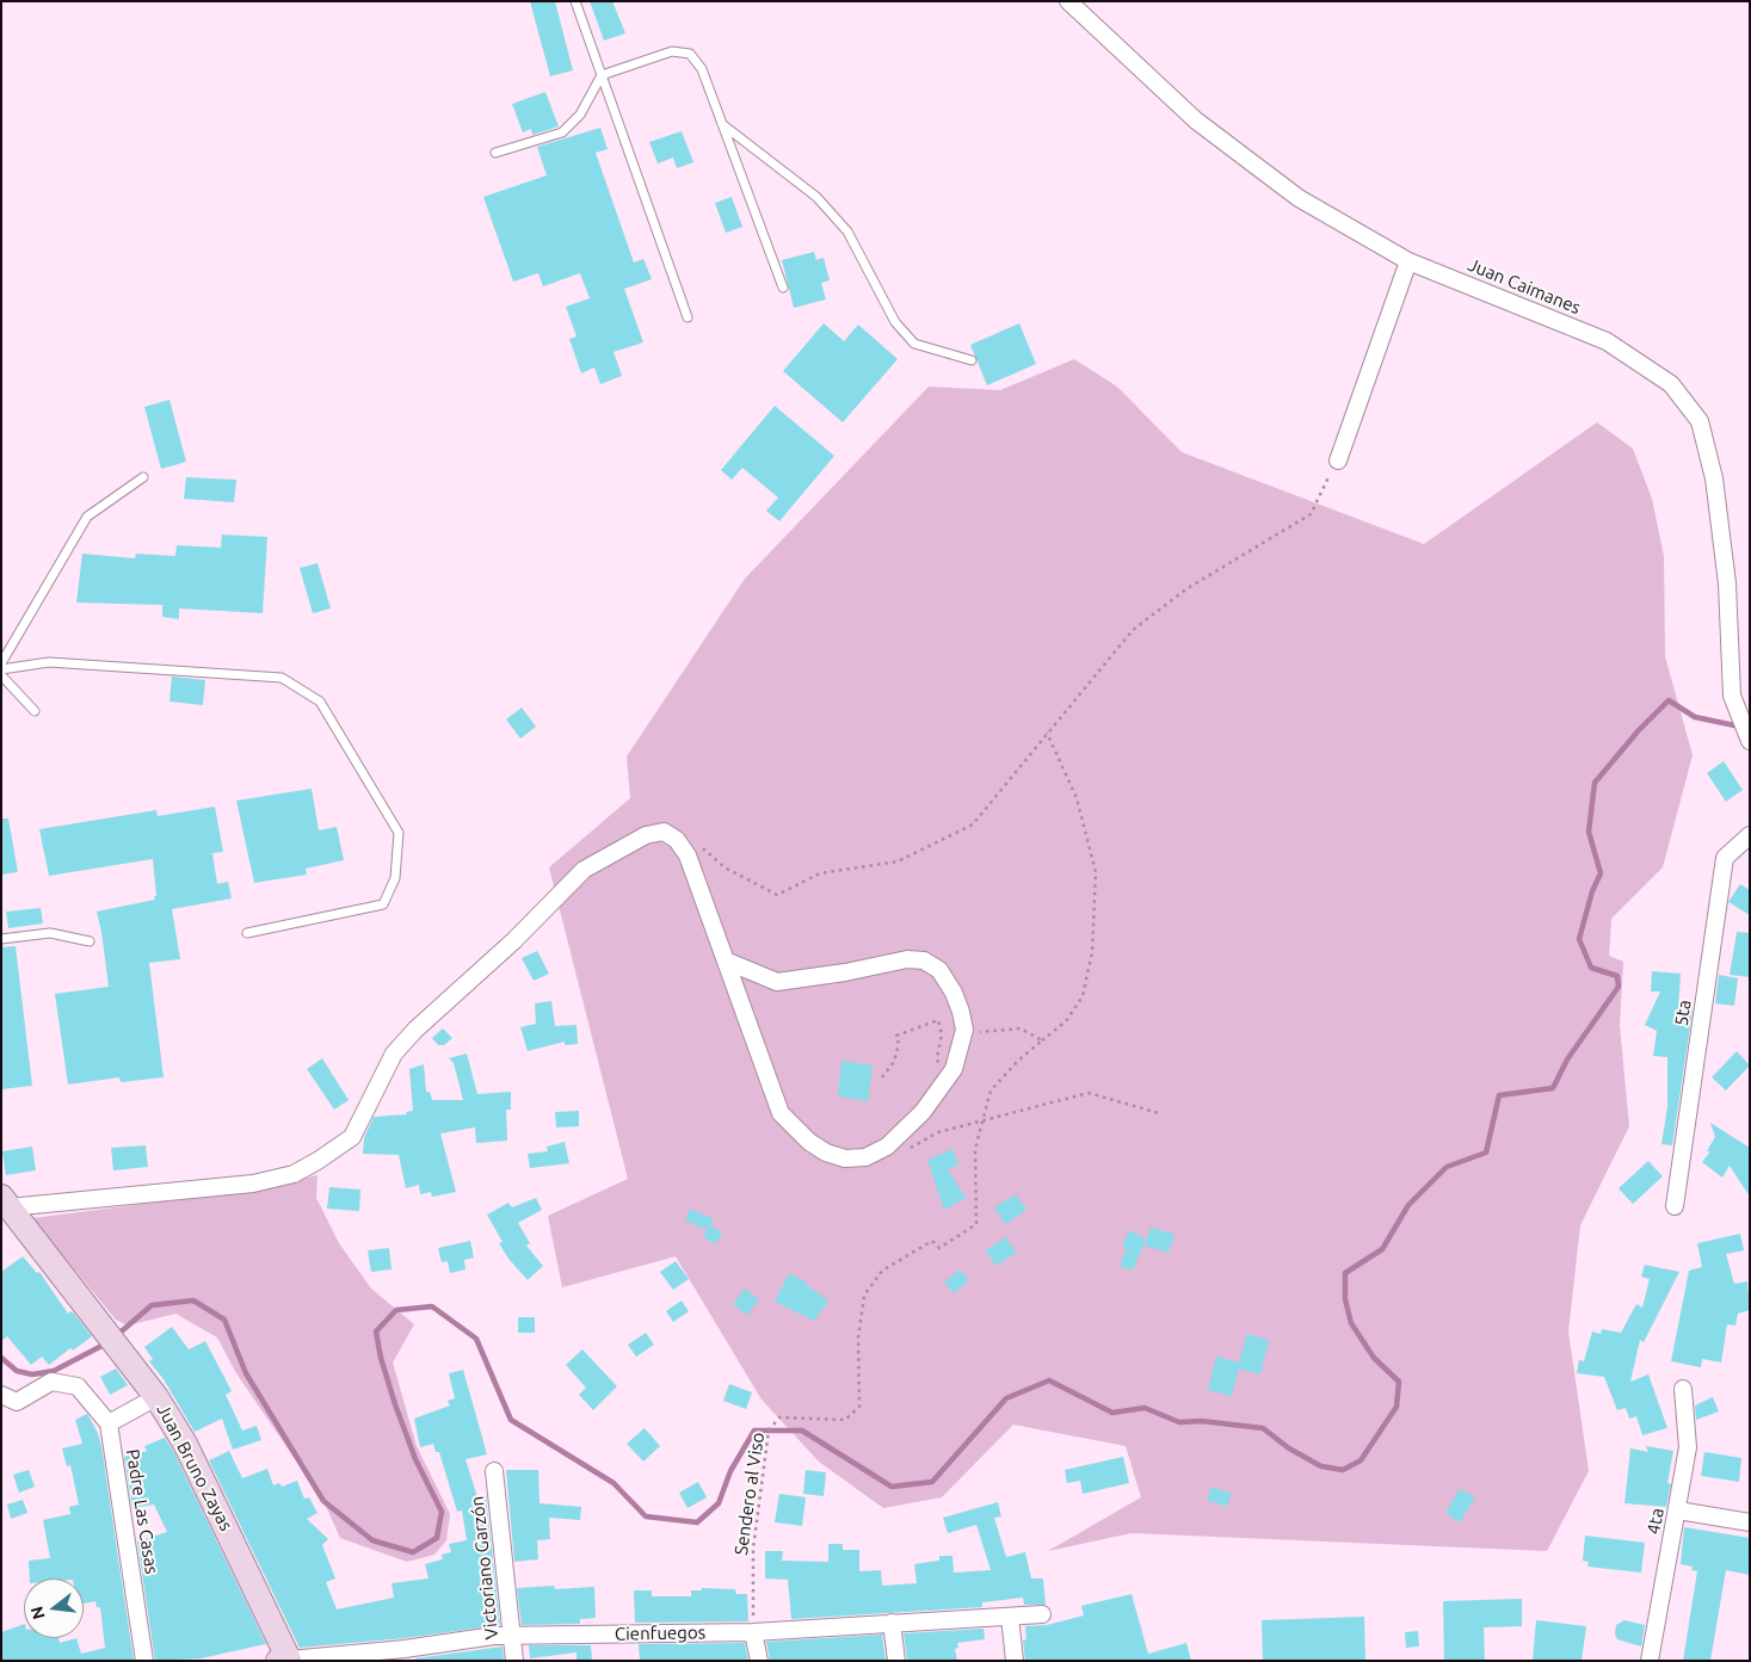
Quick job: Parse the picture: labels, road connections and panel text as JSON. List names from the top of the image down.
{
  "streets": {
    "street": [
      "Juan Caimanes",
      "5ta",
      "Juan Bruno Zayas",
      "Padre Las Casas",
      "4ta",
      "Victoriano Garzón",
      "Cienfuegos"
    ],
    "path": ["Sendero al Viso"]
  },
  "crossings": [
    ["Juan Bruno Zayas", "Cienfuegos"],
    ["Sendero al Viso", "Cienfuegos"],
    ["Victoriano Garzón", "Cienfuegos"]
  ],
  "north": "left"
}
